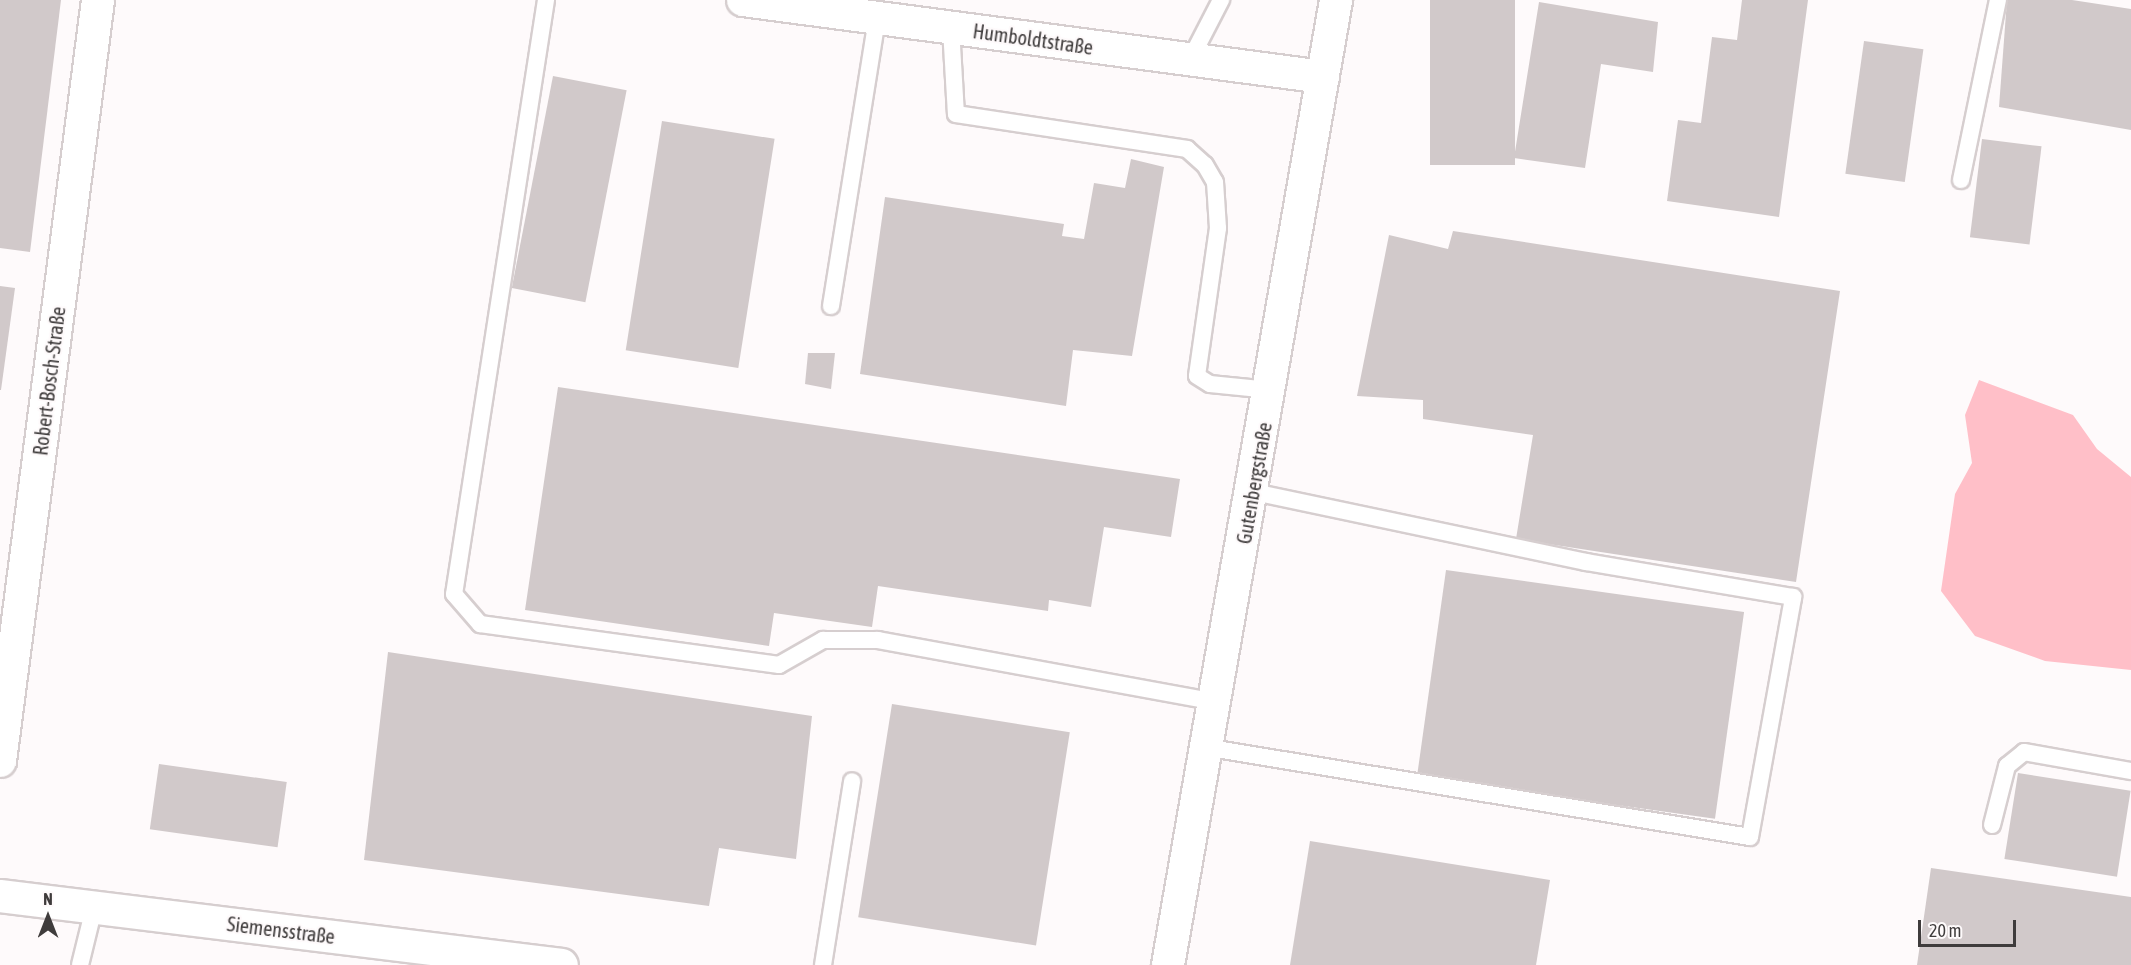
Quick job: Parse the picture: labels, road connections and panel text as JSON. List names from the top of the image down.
{
  "streets": {
    "street": [
      "Humboldtstraße",
      "Robert-Bosch-Straße",
      "Gutenbergstraße",
      "Siemensstraße"
    ]
  },
  "crossings": [
    ["Humboldtstraße", "Gutenbergstraße"]
  ],
  "scale_bar": "20 m",
  "north": "top"
}
